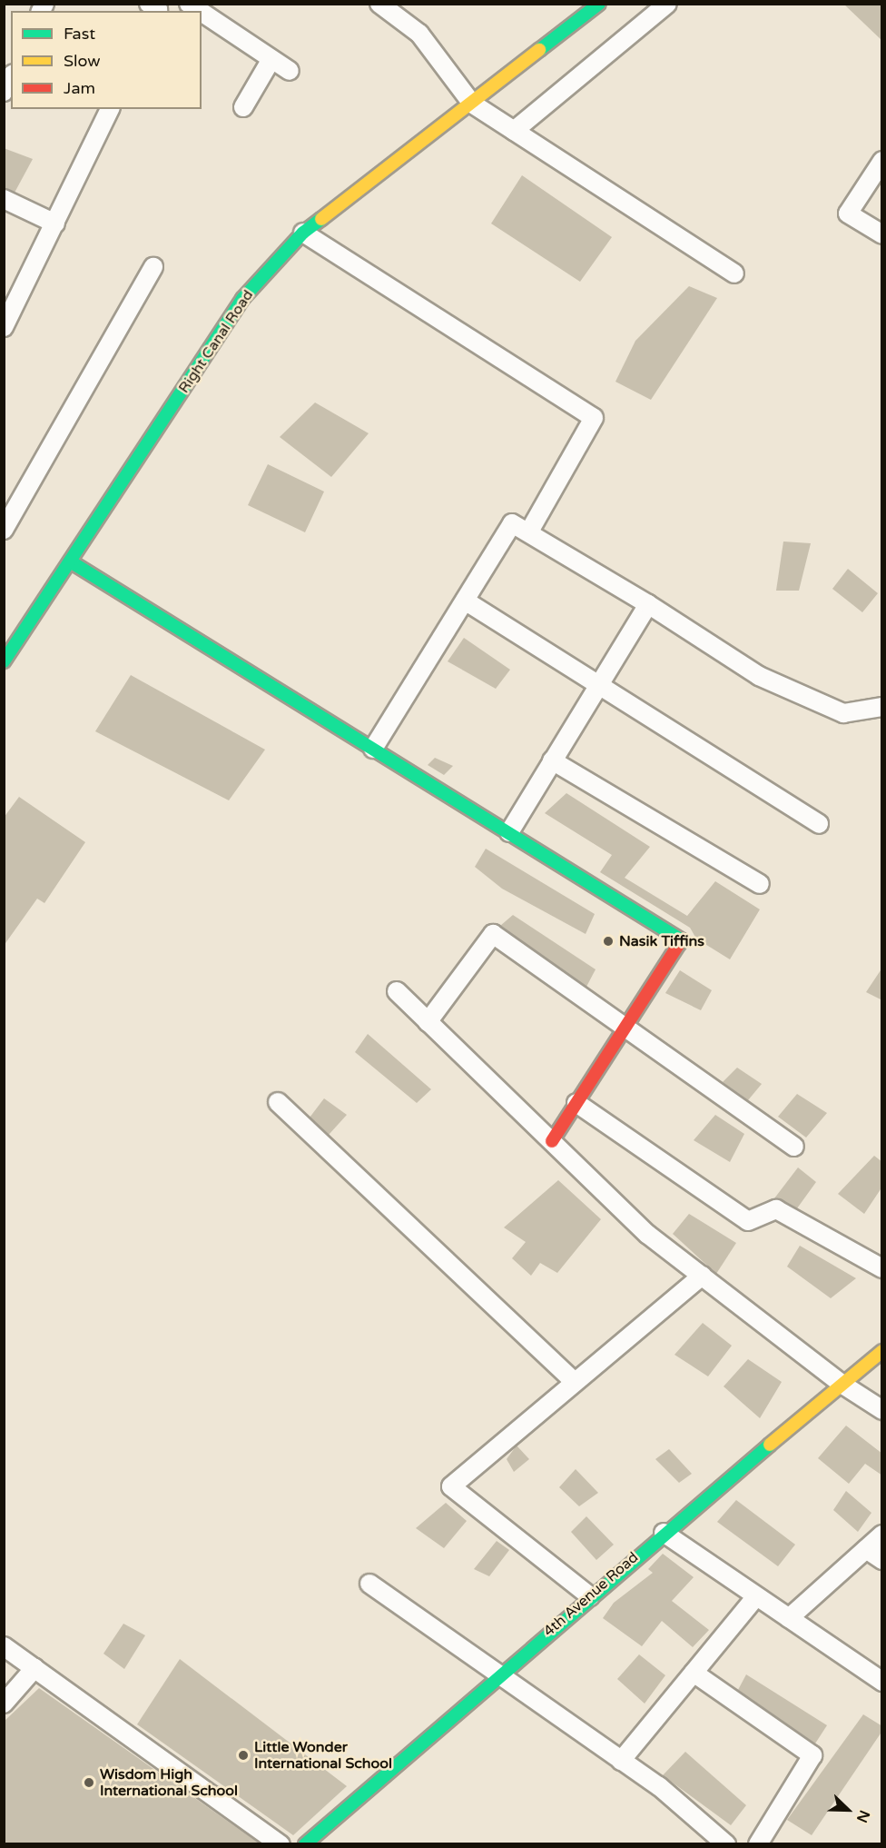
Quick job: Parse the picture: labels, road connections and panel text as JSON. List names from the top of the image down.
{
  "streets": {
    "street": ["Right Canal Road", "4th Avenue Road"]
  },
  "places": ["Nasik Tiffins", "Little Wonder International School", "Wisdom High International School"],
  "legend": ["Fast", "Slow", "Jam"],
  "north": "bottom right"
}
